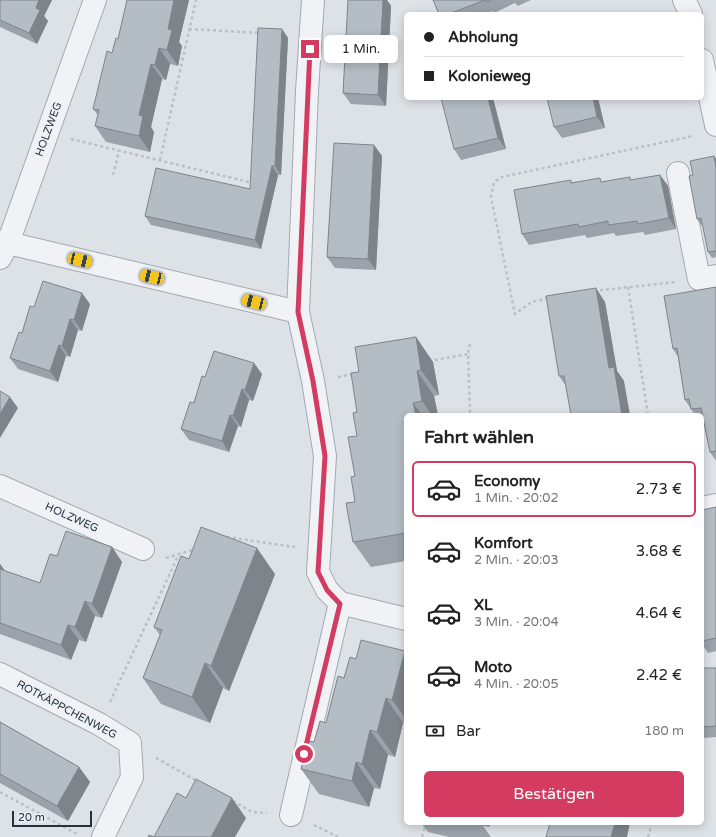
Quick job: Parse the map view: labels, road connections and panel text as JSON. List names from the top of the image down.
{
  "streets": {
    "street": ["HOLZWEG", "ROTKÄPPCHENWEG"]
  },
  "scale_bar": "20 m",
  "page": {
    "banner": ["Abholung", "Kolonieweg"],
    "bubble": "1 Min.",
    "heading": "Fahrt wählen",
    "list": [
      {
        "name": "Economy",
        "note": "1 Min. · 20:02",
        "value": "2.73 €"
      },
      {
        "name": "Komfort",
        "note": "2 Min. · 20:03",
        "value": "3.68 €"
      },
      {
        "name": "XL",
        "note": "3 Min. · 20:04",
        "value": "4.64 €"
      },
      {
        "name": "Moto",
        "note": "4 Min. · 20:05",
        "value": "2.42 €"
      }
    ],
    "pay": ["Bar", "180 m"],
    "buttons": "Bestätigen",
    "scale": "20 m"
  }
}
